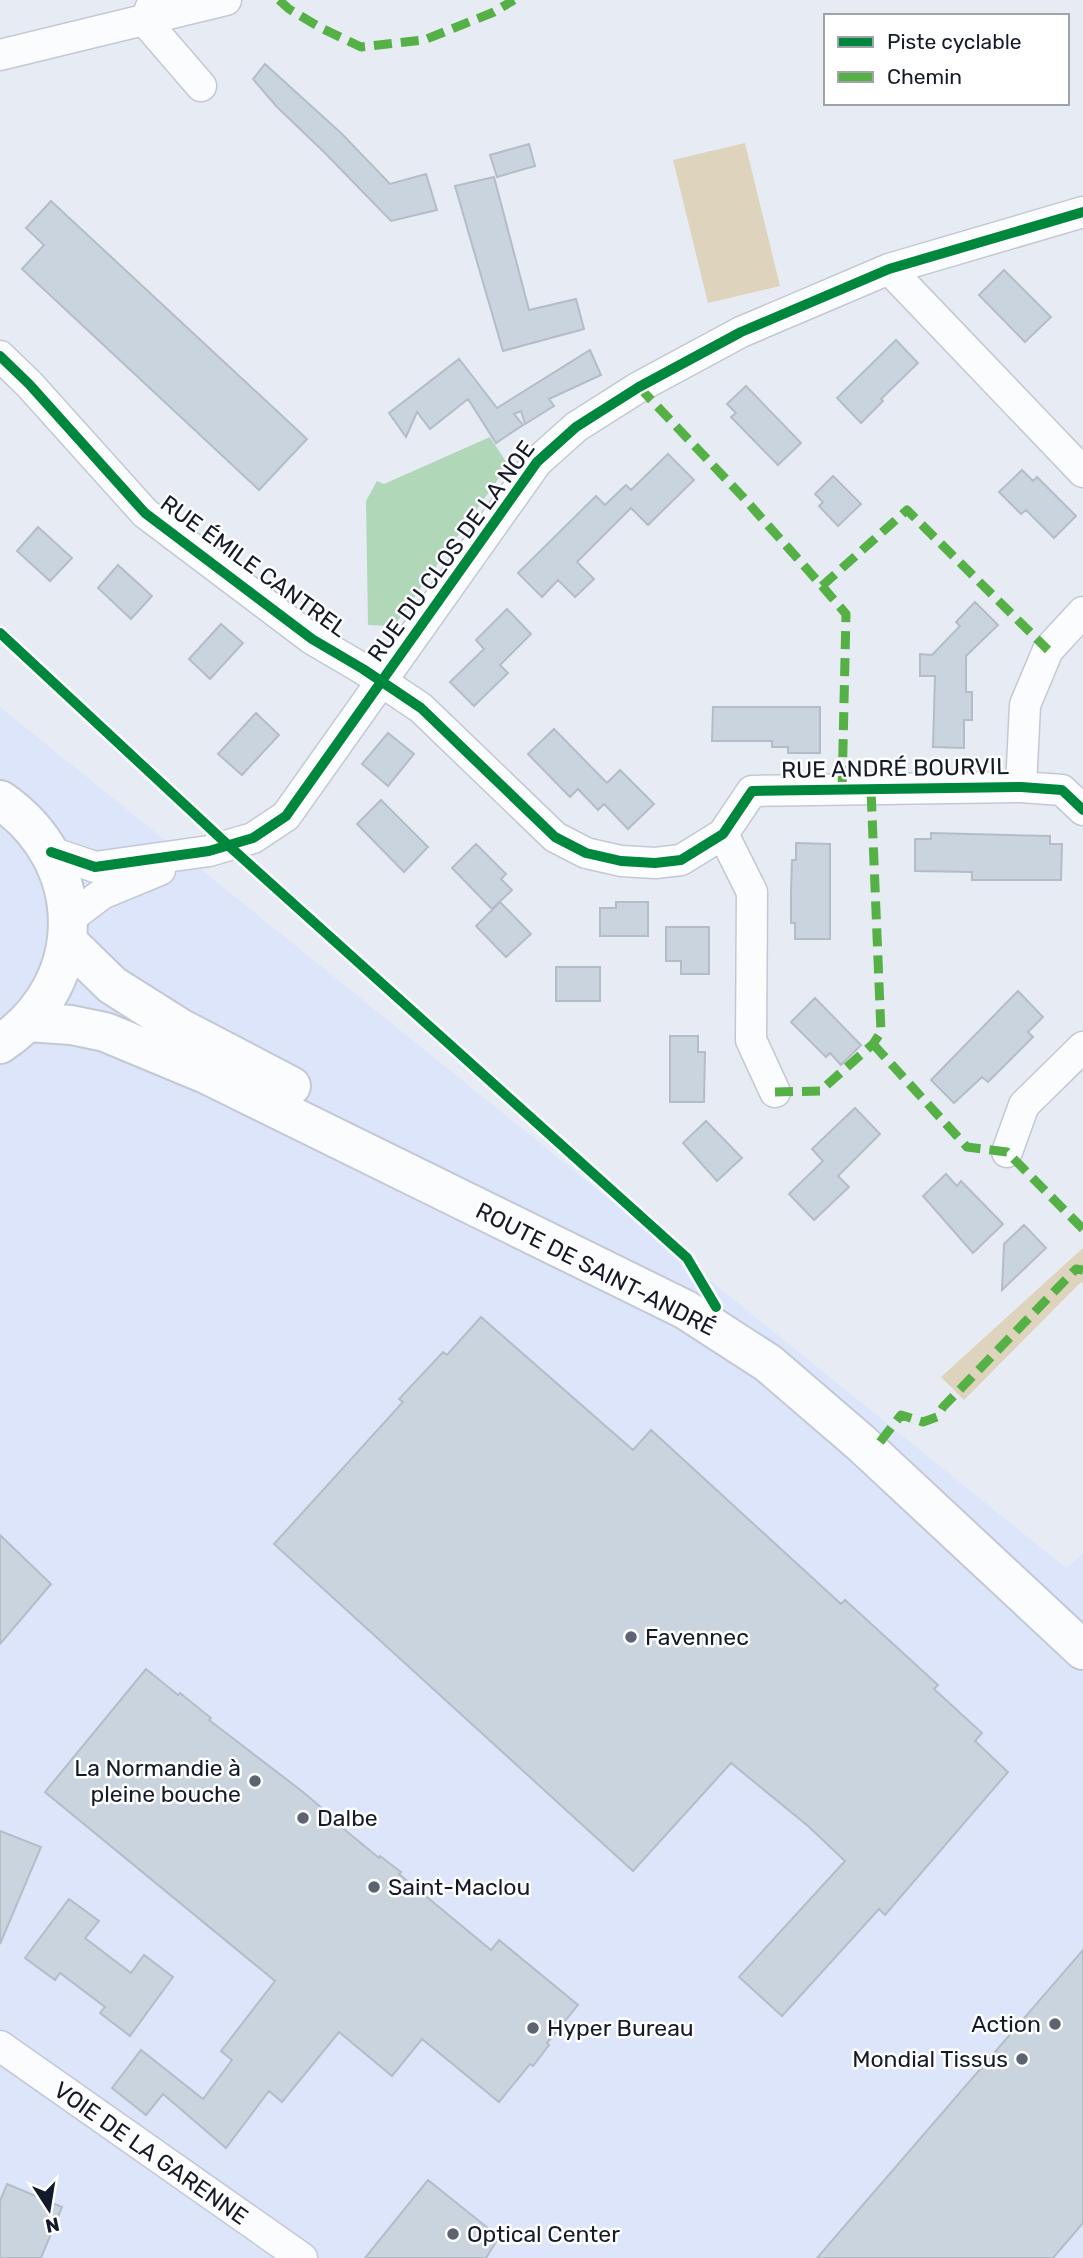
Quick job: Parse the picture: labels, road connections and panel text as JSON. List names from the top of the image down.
{
  "streets": {
    "main road": ["ROUTE DE SAINT-ANDRÉ"],
    "street": [
      "RUE DU CLOS DE LA NOE",
      "RUE ÉMILE CANTREL",
      "RUE ANDRÉ BOURVIL",
      "VOIE DE LA GARENNE"
    ]
  },
  "crossings": [
    ["RUE DU CLOS DE LA NOE", "RUE ÉMILE CANTREL"],
    ["RUE DU CLOS DE LA NOE", "ROUTE DE SAINT-ANDRÉ"],
    ["RUE ÉMILE CANTREL", "RUE ANDRÉ BOURVIL"]
  ],
  "places": [
    "Favennec",
    "La Normandie à pleine bouche",
    "Dalbe",
    "Saint-Maclou",
    "Action",
    "Hyper Bureau",
    "Mondial Tissus",
    "Optical Center"
  ],
  "legend": ["Piste cyclable", "Chemin"],
  "north": "bottom"
}
